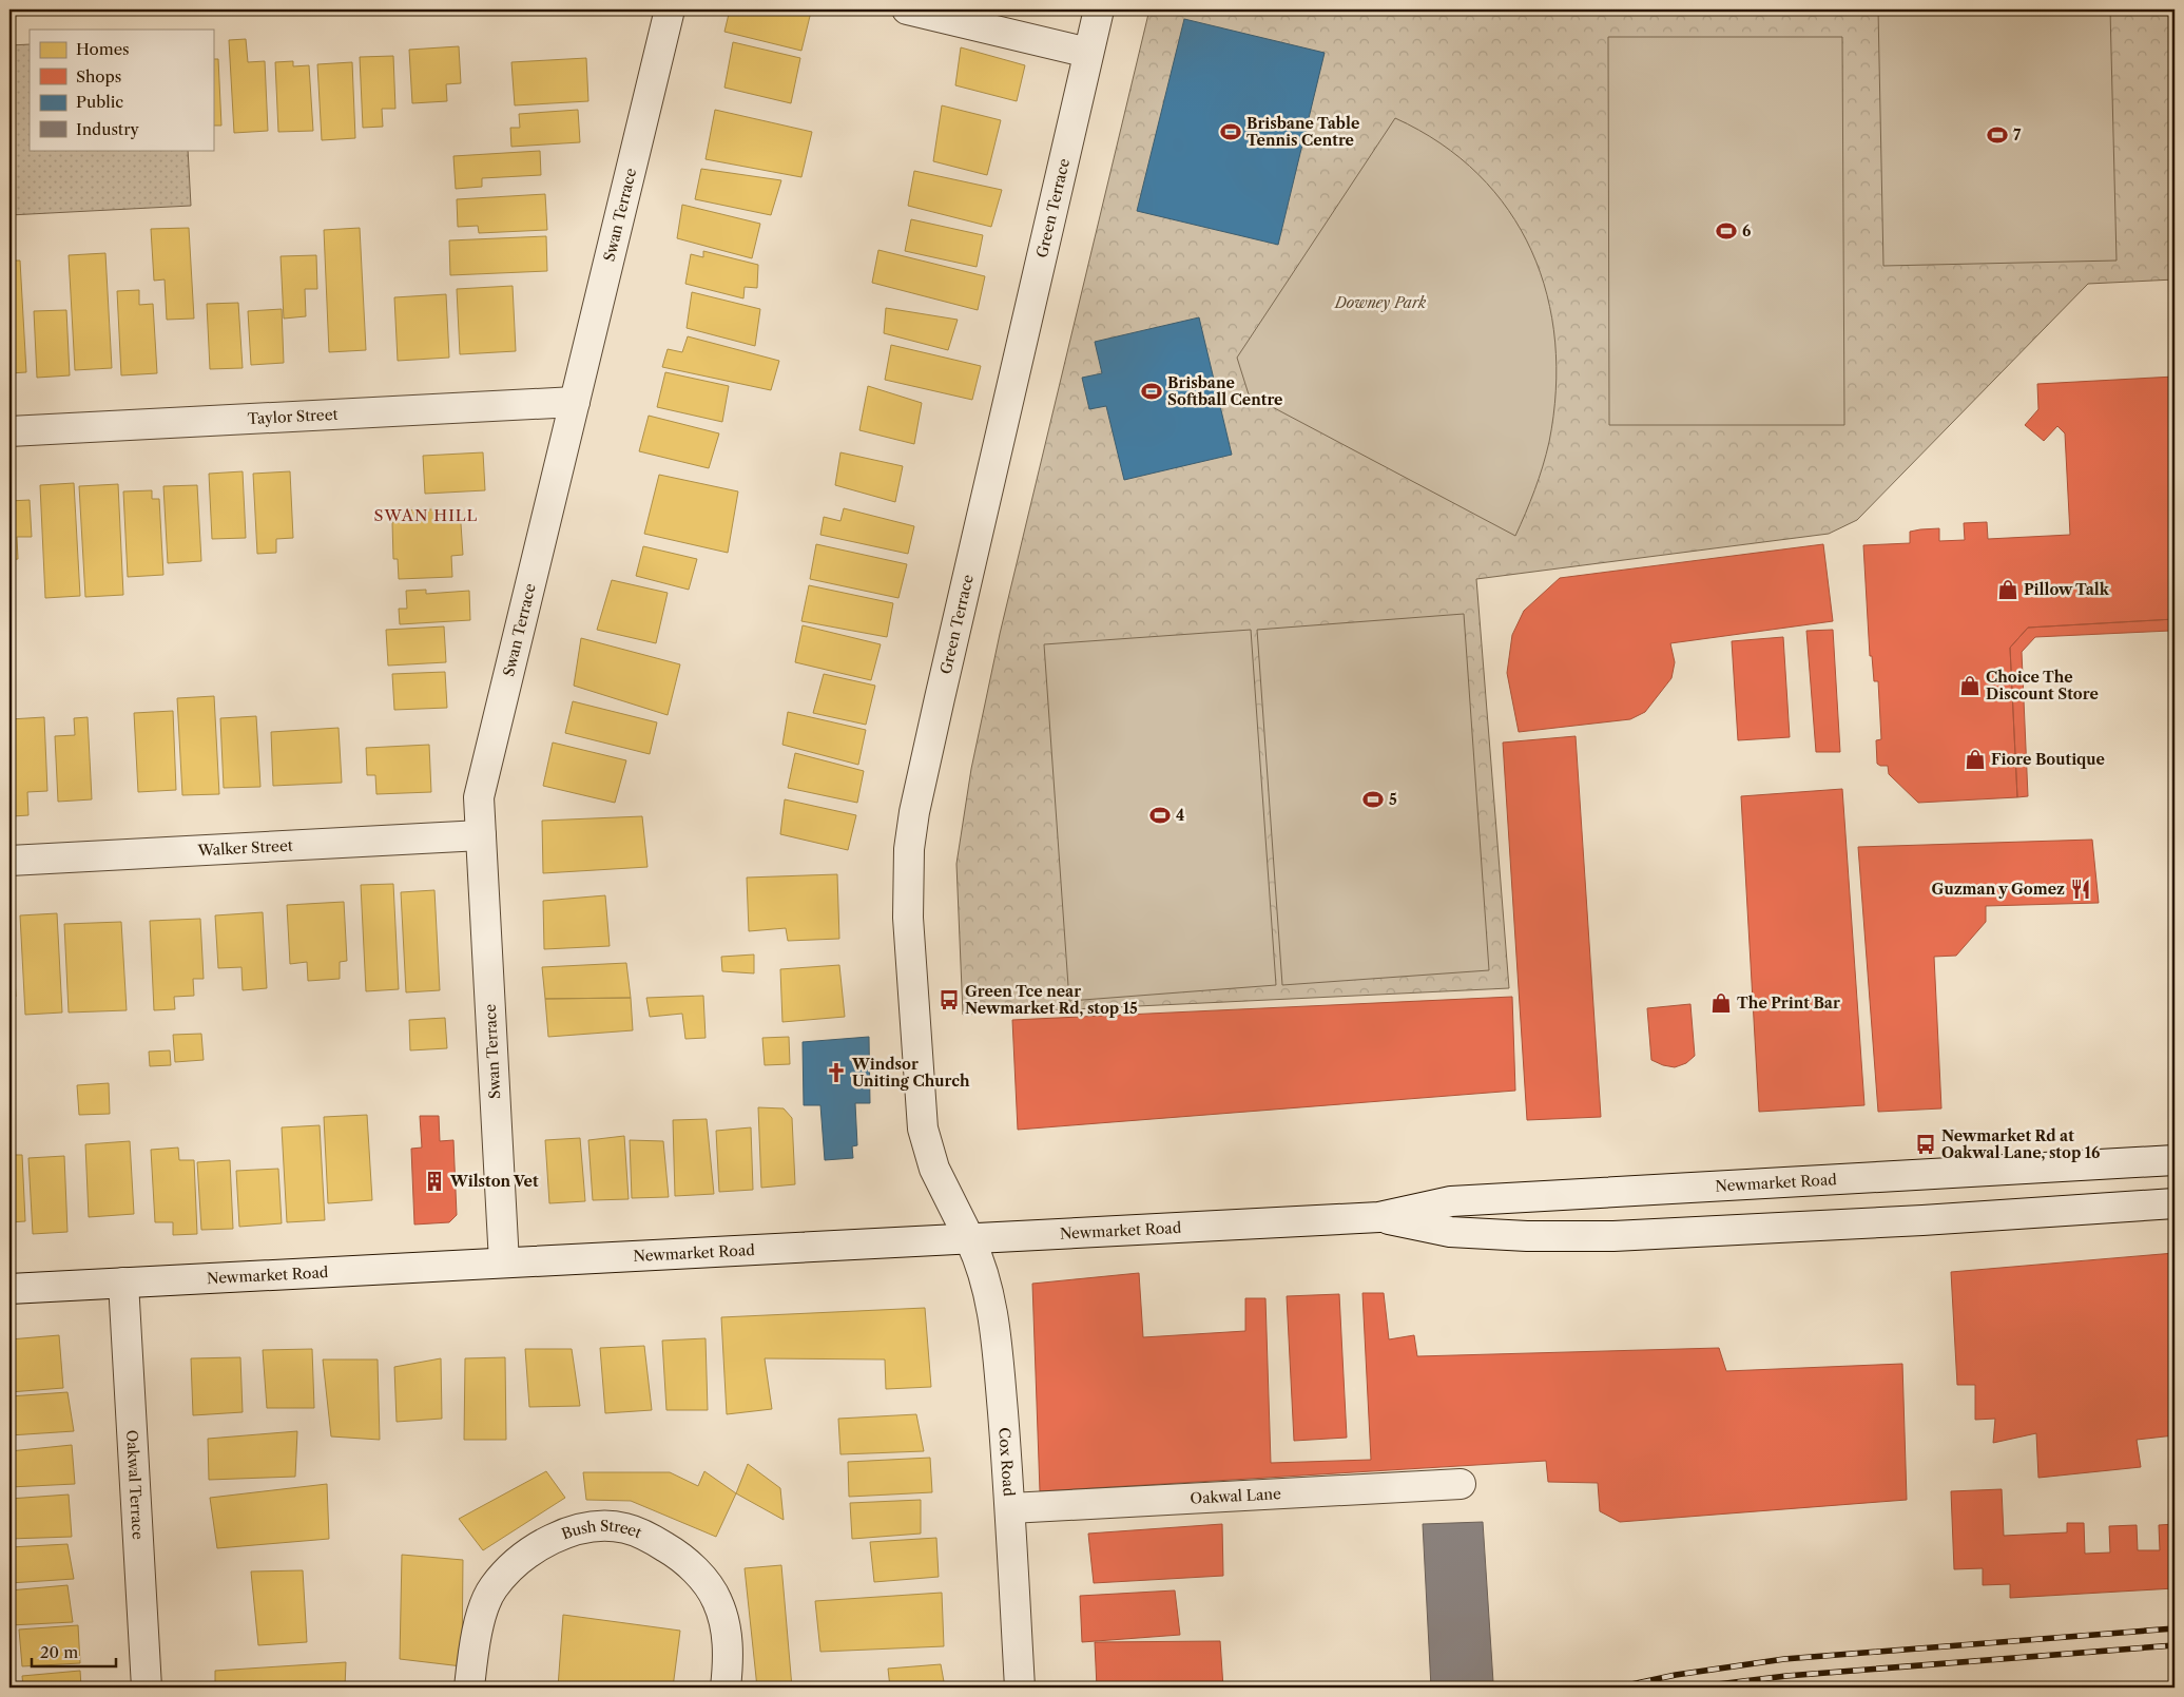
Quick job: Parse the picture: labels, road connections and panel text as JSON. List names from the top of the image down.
{
  "streets": {
    "street": [
      "Green Terrace",
      "Swan Terrace",
      "Taylor Street",
      "Walker Street",
      "Newmarket Road",
      "Cox Road",
      "Oakwal Terrace",
      "Oakwal Lane",
      "Bush Street"
    ]
  },
  "crossings": [
    ["Green Terrace", "Newmarket Road"],
    ["Green Terrace", "Cox Road"],
    ["Swan Terrace", "Taylor Street"],
    ["Swan Terrace", "Walker Street"],
    ["Swan Terrace", "Newmarket Road"],
    ["Newmarket Road", "Cox Road"],
    ["Newmarket Road", "Oakwal Terrace"],
    ["Cox Road", "Oakwal Lane"]
  ],
  "districts": ["SWAN HILL"],
  "parks": ["Downey Park"],
  "places": {
    "sports": [
      "Brisbane Table Tennis Centre",
      "7",
      "6",
      "Brisbane Softball Centre",
      "5",
      "4"
    ],
    "shop": [
      "Pillow Talk",
      "Choice The Discount Store",
      "Fiore Boutique",
      "The Print Bar"
    ],
    "restaurant": ["Guzman y Gomez"],
    "bus stop": ["Green Tce near Newmarket Rd, stop 15", "Newmarket Rd at Oakwal Lane, stop 16"],
    "church": ["Windsor Uniting Church"],
    "building": ["Wilston Vet"]
  },
  "legend": [
    "Homes",
    "Shops",
    "Public",
    "Industry"
  ],
  "scale_bar": "20 m"
}
